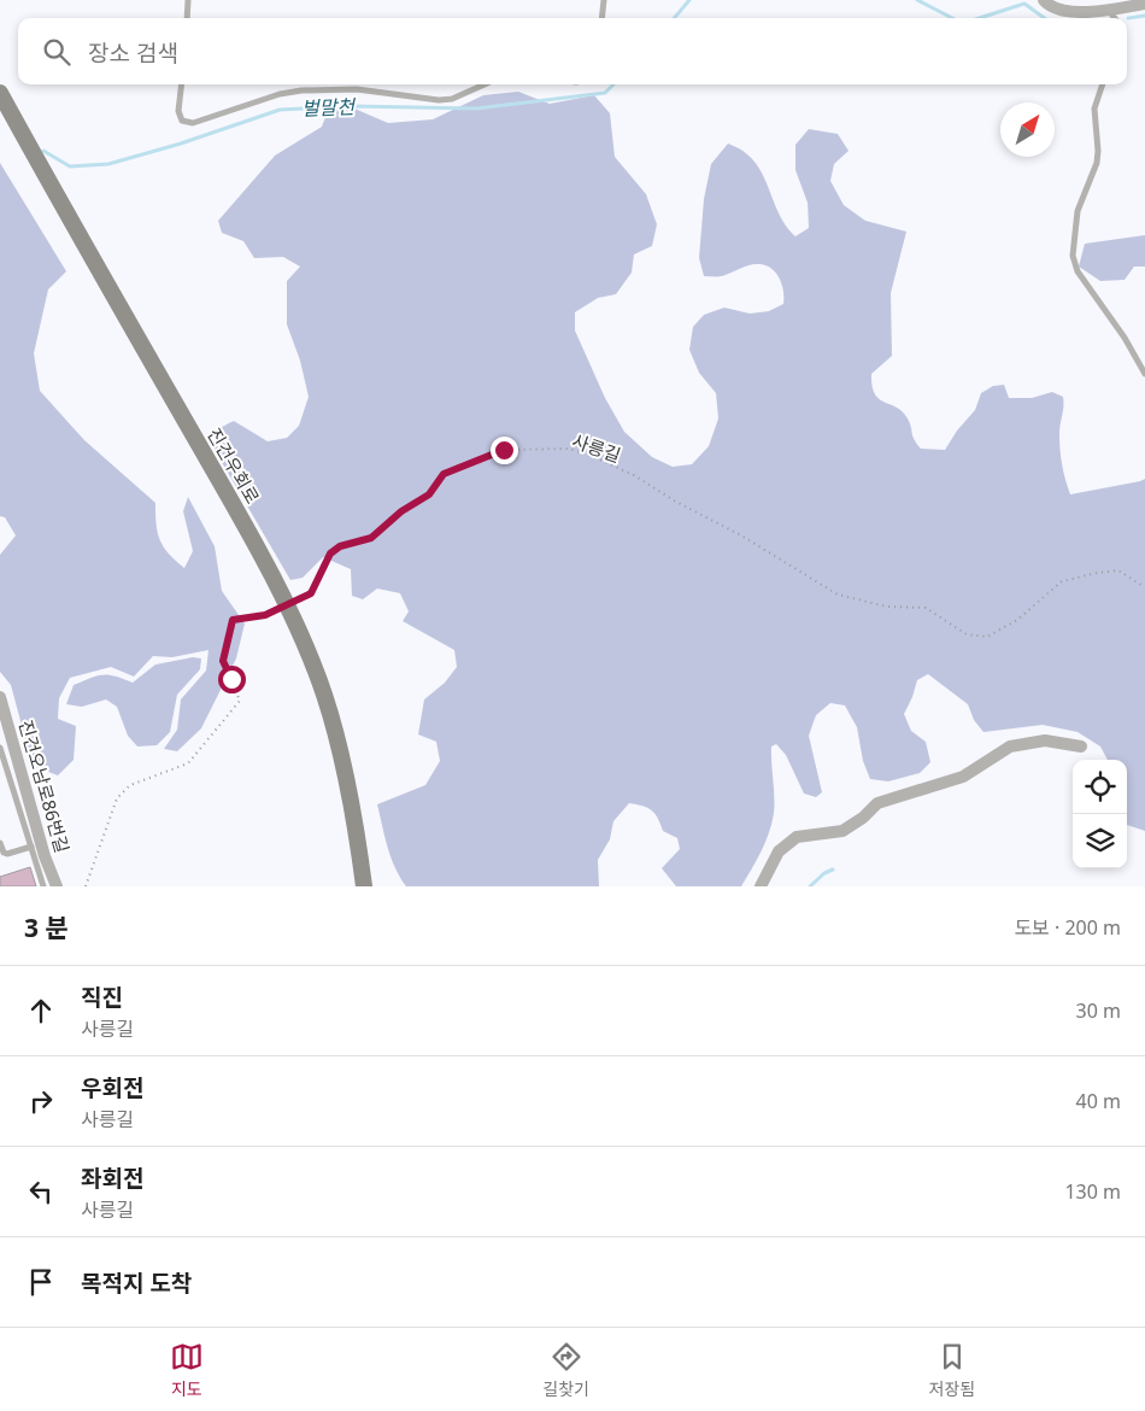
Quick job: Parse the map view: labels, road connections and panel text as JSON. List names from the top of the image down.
{
  "streets": {
    "main road": ["진건우회로"],
    "street": ["진건오남로86번길"],
    "path": ["사릉길"]
  },
  "water": ["벌말천"],
  "north": "top right",
  "page": {
    "search": "장소 검색",
    "heading": ["3 분", "도보 · 200 m"],
    "list": [
      ["직진", "사릉길", "30 m"],
      ["우회전", "사릉길", "40 m"],
      ["좌회전", "사릉길", "130 m"],
      "목적지 도착"
    ],
    "nav": ["지도", "길찾기", "저장됨"]
  }
}
